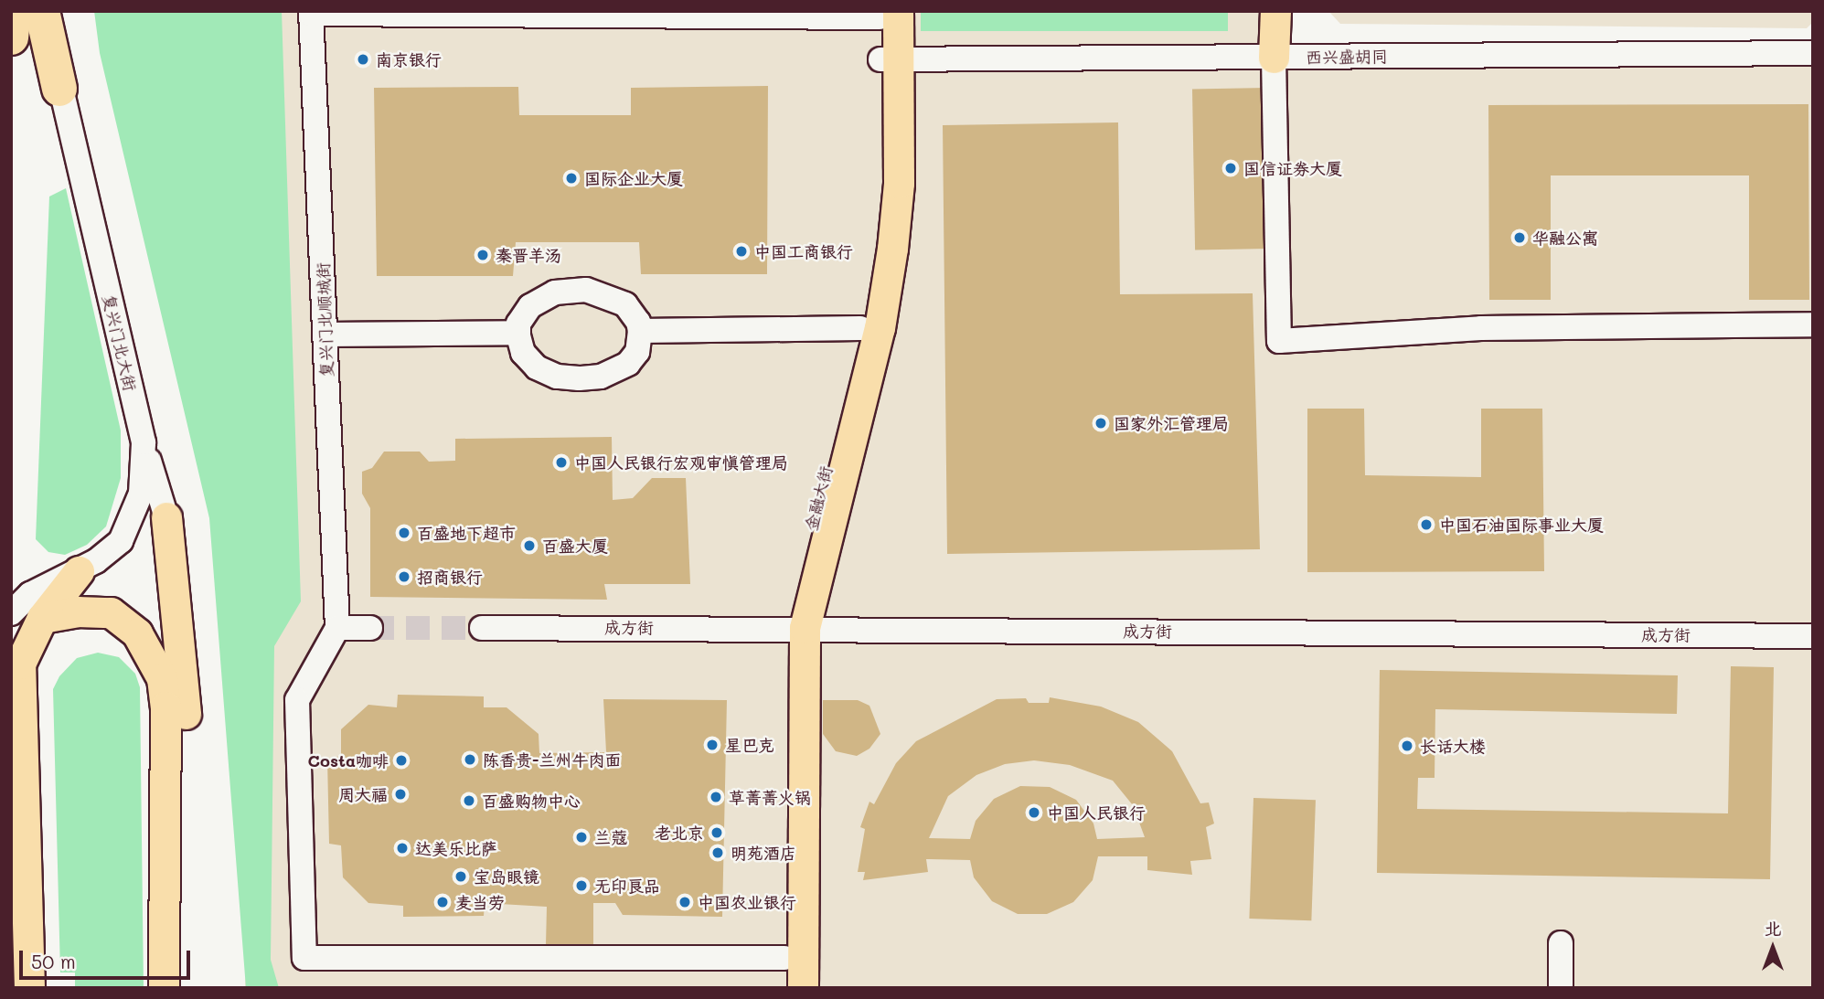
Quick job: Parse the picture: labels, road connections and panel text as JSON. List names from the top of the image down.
{
  "streets": {
    "main road": ["金融大街"],
    "street": [
      "西兴盛胡同",
      "复兴门北顺城街",
      "复兴门北大街",
      "成方街"
    ]
  },
  "crossings": [
    ["西兴盛胡同", "金融大街"],
    ["金融大街", "成方街"]
  ],
  "places": [
    "南京银行",
    "国信证券大厦",
    "国际企业大厦",
    "华融公寓",
    "中国工商银行",
    "秦晋羊汤",
    "国家外汇管理局",
    "中国人民银行宏观审慎管理局",
    "中国石油国际事业大厦",
    "百盛地下超市",
    "百盛大厦",
    "招商银行",
    "星巴克",
    "长话大楼",
    "陈香贵-兰州牛肉面",
    "Costa咖啡",
    "周大福",
    "草菁菁火锅",
    "百盛购物中心",
    "中国人民银行",
    "老北京",
    "兰蔻",
    "达美乐比萨",
    "明苑酒店",
    "宝岛眼镜",
    "无印良品",
    "麦当劳",
    "中国农业银行"
  ],
  "scale_bar": "50 m",
  "north": "top"
}
